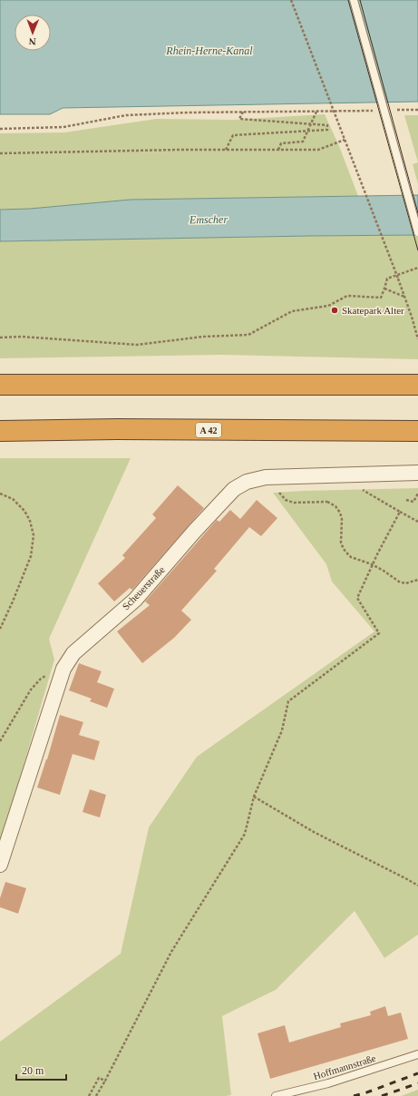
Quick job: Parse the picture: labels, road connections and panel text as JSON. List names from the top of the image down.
{
  "streets": {
    "highway": ["A 42"],
    "street": ["Scheuerstraße"],
    "lane": ["Hoffmannstraße"]
  },
  "water": ["Rhein-Herne-Kanal", "Emscher"],
  "places": ["Skatepark Alter"],
  "scale_bar": "20 m",
  "north": "bottom"
}
